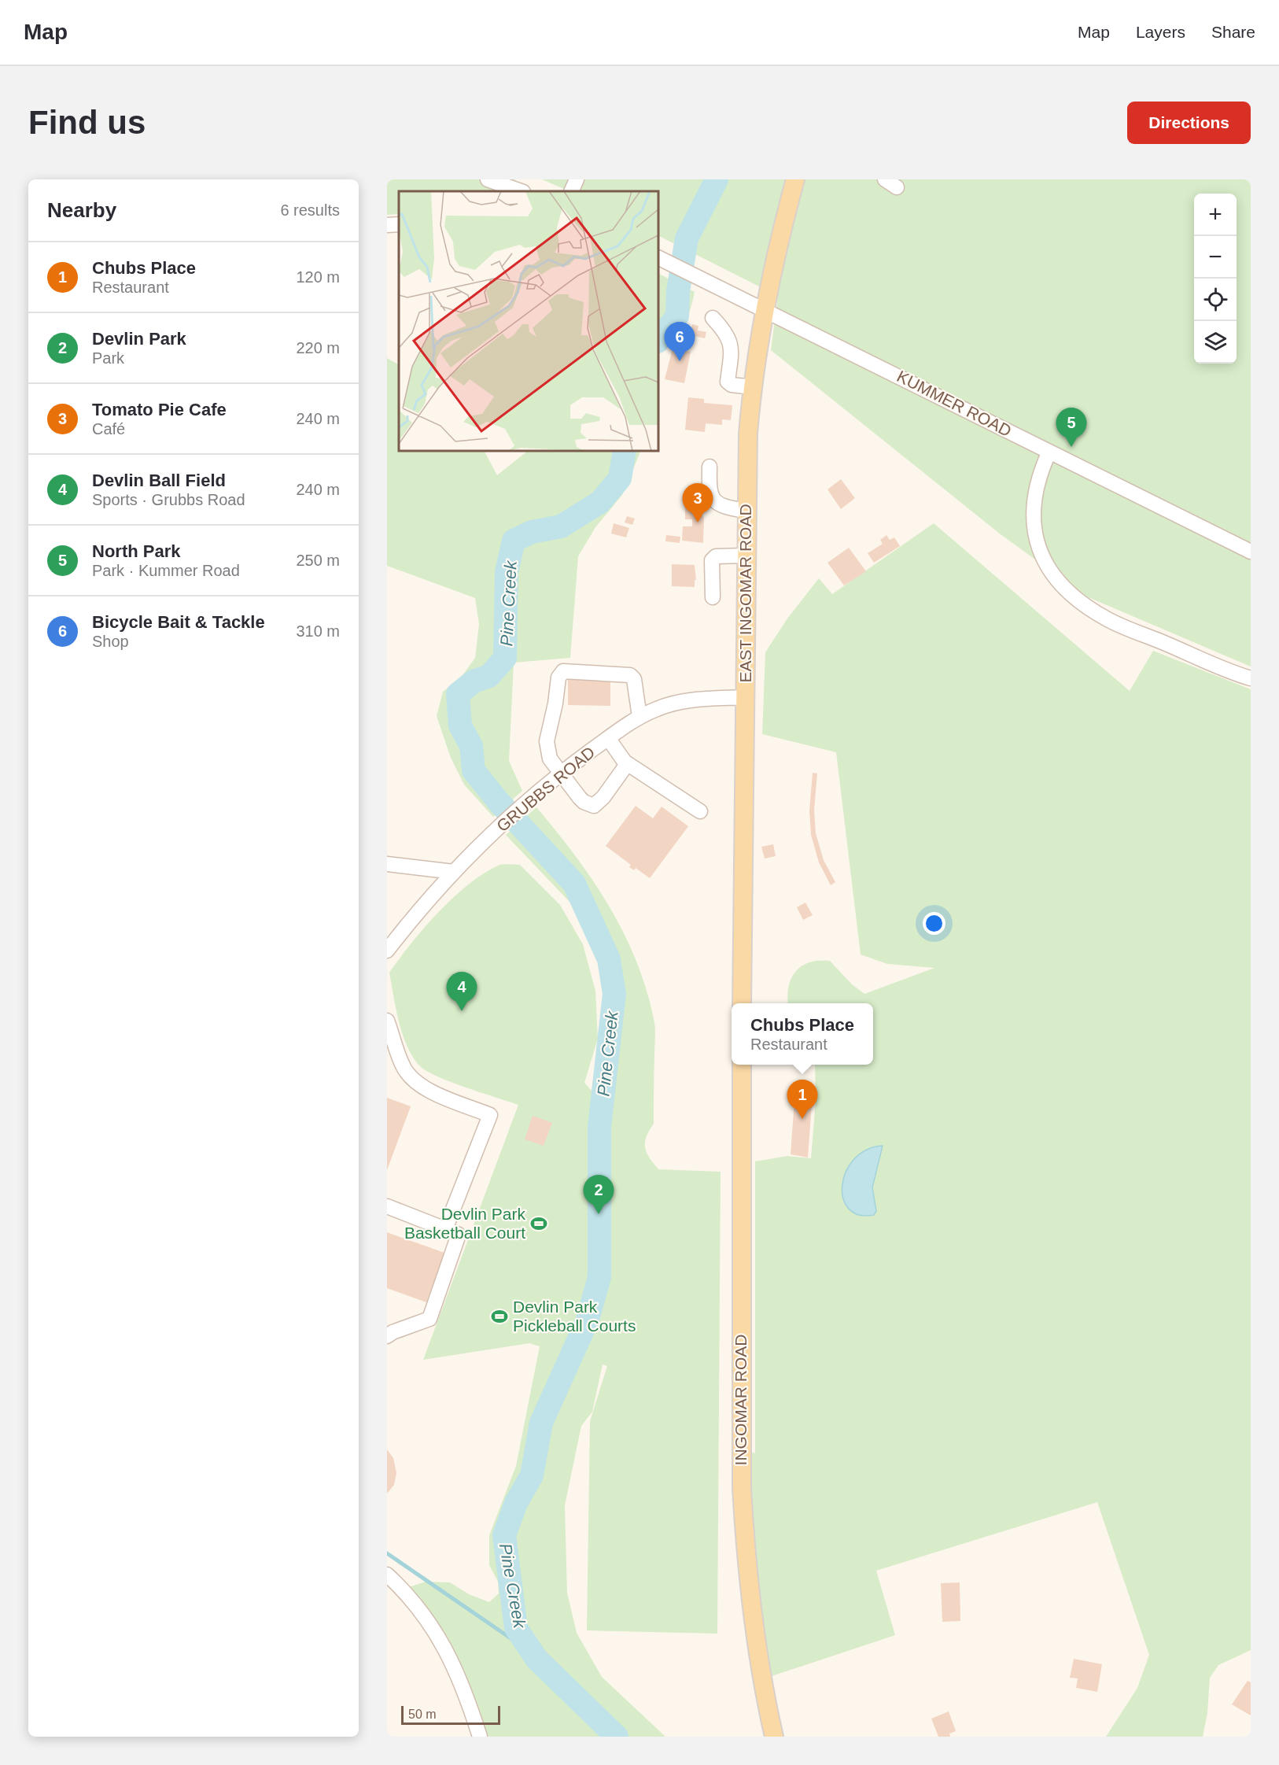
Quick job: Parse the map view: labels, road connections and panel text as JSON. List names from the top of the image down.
{
  "streets": {
    "main road": ["EAST INGOMAR ROAD", "INGOMAR ROAD"],
    "street": ["KUMMER ROAD", "GRUBBS ROAD"]
  },
  "crossings": [
    ["KUMMER ROAD", "EAST INGOMAR ROAD"],
    ["EAST INGOMAR ROAD", "GRUBBS ROAD"]
  ],
  "water": ["Pine Creek"],
  "places": {
    "sports": ["Devlin Park Basketball Court", "Devlin Park Pickleball Courts"]
  },
  "scale_bar": "50 m",
  "page": {
    "header": "Map",
    "nav": ["Map", "Layers", "Share"],
    "buttons": "Directions",
    "title": "Find us",
    "heading": ["Nearby", "6 results"],
    "map_buttons": ["+", "−"],
    "list": [
      {
        "mark": "1",
        "name": "Chubs Place",
        "note": "Restaurant",
        "value": "120 m"
      },
      {
        "mark": "2",
        "name": "Devlin Park",
        "note": "Park",
        "value": "220 m"
      },
      {
        "mark": "3",
        "name": "Tomato Pie Cafe",
        "note": "Café",
        "value": "240 m"
      },
      {
        "mark": "4",
        "name": "Devlin Ball Field",
        "note": "Sports · Grubbs Road",
        "value": "240 m"
      },
      {
        "mark": "5",
        "name": "North Park",
        "note": "Park · Kummer Road",
        "value": "250 m"
      },
      {
        "mark": "6",
        "name": "Bicycle Bait & Tackle",
        "note": "Shop",
        "value": "310 m"
      }
    ],
    "pins": [
      "6",
      "5",
      "3",
      "4",
      "1",
      "2"
    ],
    "popup": ["Chubs Place", "Restaurant"],
    "scale": "50 m"
  }
}
